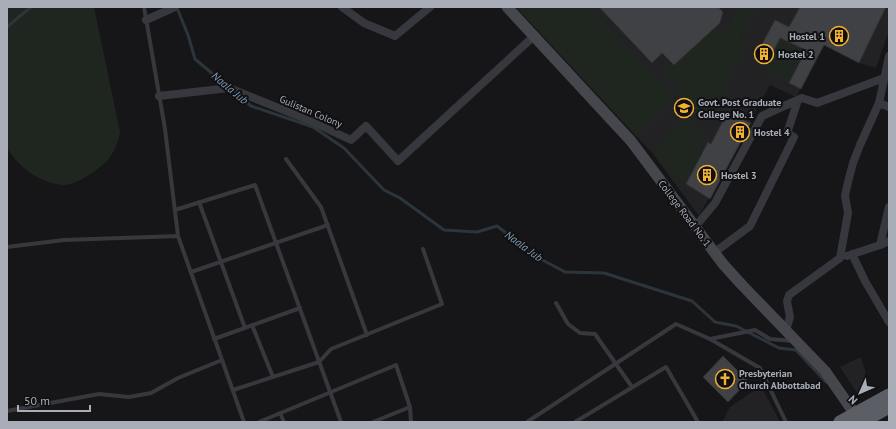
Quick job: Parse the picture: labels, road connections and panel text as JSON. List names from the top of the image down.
{
  "streets": {
    "main road": ["College Road No. 1"],
    "street": ["Gulistan Colony"]
  },
  "crossings": [
    ["Gulistan Colony", "College Road No. 1"]
  ],
  "water": ["Naala Jub"],
  "places": {
    "building": [
      "Hostel 1",
      "Hostel 2",
      "Hostel 4",
      "Hostel 3"
    ],
    "school or university": ["Govt. Post Graduate College No. 1"],
    "church": ["Presbyterian Church Abbottabad"]
  },
  "scale_bar": "50 m",
  "north": "bottom left"
}
